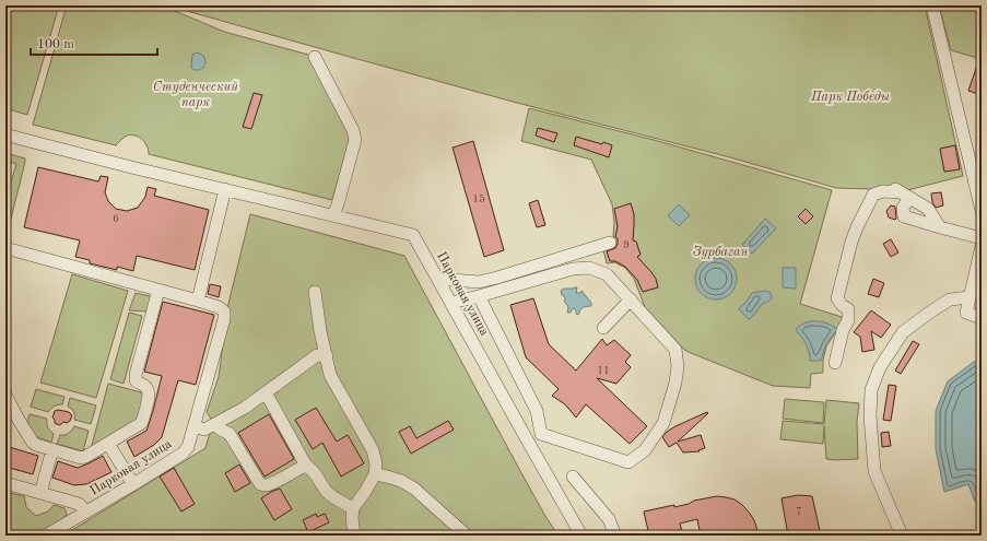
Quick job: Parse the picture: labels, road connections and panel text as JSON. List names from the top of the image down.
{
  "streets": {
    "street": ["Парковая улица"]
  },
  "parks": ["Студенческий парк", "Парк Победы", "Зурбаган"],
  "house_numbers": [
    "15",
    "6",
    "9",
    "11",
    "7"
  ],
  "scale_bar": "100 m"
}
